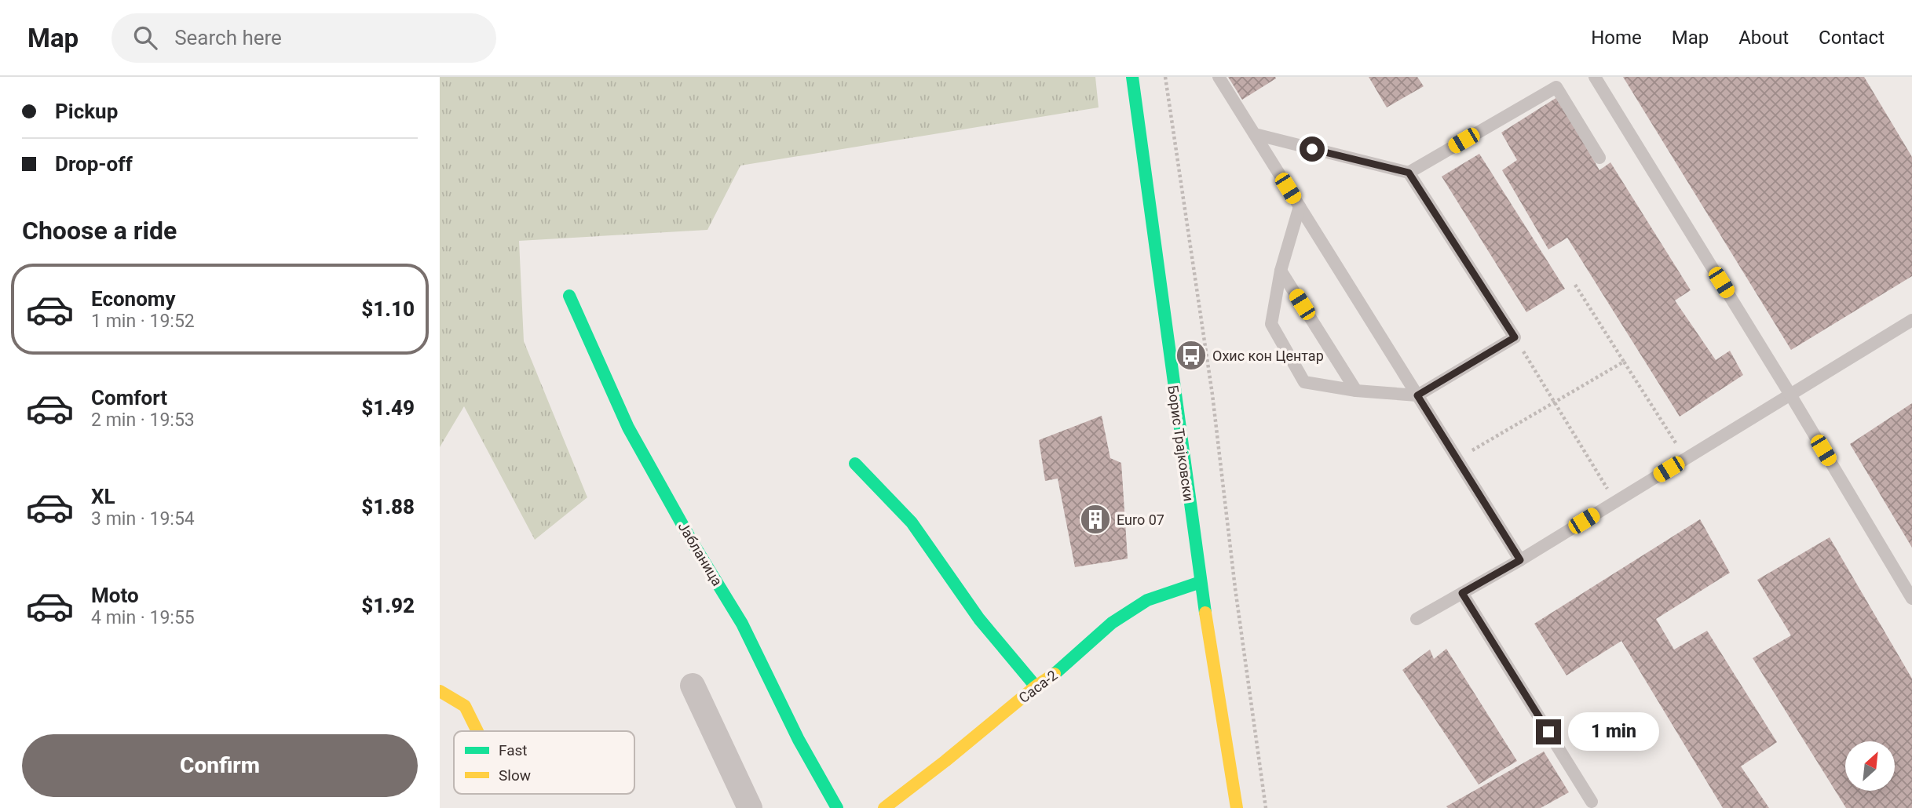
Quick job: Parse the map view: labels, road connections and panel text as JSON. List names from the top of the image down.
{
  "streets": {
    "street": ["Борис Трајковски", "Јабланица", "Саса-2"]
  },
  "crossings": [
    ["Борис Трајковски", "Саса-2"]
  ],
  "places": {
    "bus stop": ["Охис кон Центар"],
    "building": ["Euro 07"]
  },
  "legend": ["Fast", "Slow"],
  "north": "top right",
  "page": {
    "header": "Map",
    "search": "Search here",
    "nav": [
      "Home",
      "Map",
      "About",
      "Contact"
    ],
    "banner": ["Pickup", "Drop-off"],
    "heading": "Choose a ride",
    "list": [
      {
        "name": "Economy",
        "note": "1 min · 19:52",
        "value": "$1.10"
      },
      {
        "name": "Comfort",
        "note": "2 min · 19:53",
        "value": "$1.49"
      },
      {
        "name": "XL",
        "note": "3 min · 19:54",
        "value": "$1.88"
      },
      {
        "name": "Moto",
        "note": "4 min · 19:55",
        "value": "$1.92"
      }
    ],
    "bubble": "1 min",
    "buttons": "Confirm"
  }
}
